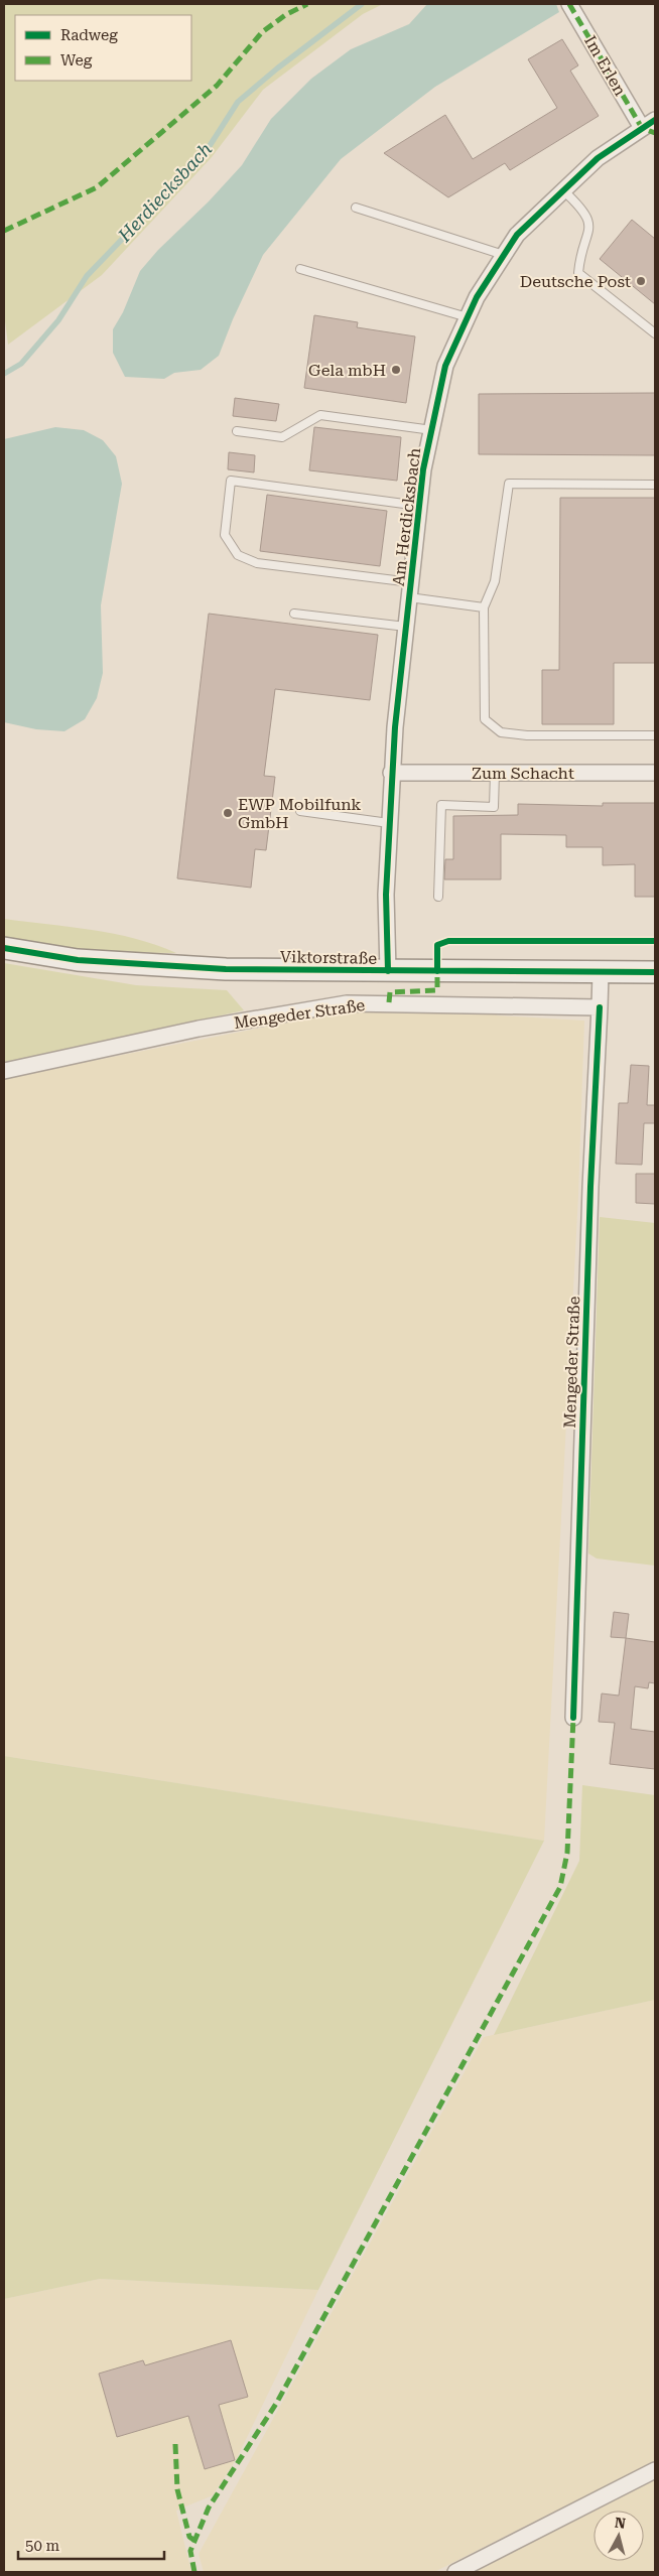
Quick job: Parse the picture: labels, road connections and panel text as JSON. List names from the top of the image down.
{
  "streets": {
    "main road": ["Viktorstraße"],
    "street": [
      "Im Erlen",
      "Am Herdicksbach",
      "Zum Schacht",
      "Mengeder Straße"
    ]
  },
  "crossings": [
    ["Im Erlen", "Am Herdicksbach"],
    ["Am Herdicksbach", "Zum Schacht"],
    ["Am Herdicksbach", "Viktorstraße"],
    ["Viktorstraße", "Mengeder Straße"]
  ],
  "water": ["Herdiecksbach"],
  "places": ["Deutsche Post", "Gela mbH", "EWP Mobilfunk GmbH"],
  "legend": ["Radweg", "Weg"],
  "scale_bar": "50 m",
  "north": "top"
}
